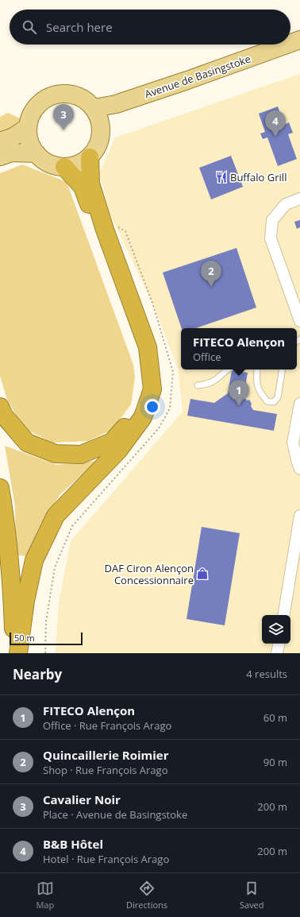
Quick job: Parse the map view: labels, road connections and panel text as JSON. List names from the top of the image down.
{
  "streets": {
    "main road": ["Avenue de Basingstoke"]
  },
  "places": {
    "restaurant": ["Buffalo Grill"],
    "shop": ["DAF Ciron Alençon Concessionnaire"]
  },
  "scale_bar": "50 m",
  "page": {
    "search": "Search here",
    "pins": [
      "3",
      "4",
      "2",
      "1"
    ],
    "popup": ["FITECO Alençon", "Office"],
    "scale": "50 m",
    "heading": ["Nearby", "4 results"],
    "list": [
      {
        "mark": "1",
        "name": "FITECO Alençon",
        "note": "Office · Rue François Arago",
        "value": "60 m"
      },
      {
        "mark": "2",
        "name": "Quincaillerie Roimier",
        "note": "Shop · Rue François Arago",
        "value": "90 m"
      },
      {
        "mark": "3",
        "name": "Cavalier Noir",
        "note": "Place · Avenue de Basingstoke",
        "value": "200 m"
      },
      {
        "mark": "4",
        "name": "B&B Hôtel",
        "note": "Hotel · Rue François Arago",
        "value": "200 m"
      }
    ],
    "nav": ["Map", "Directions", "Saved"]
  }
}
